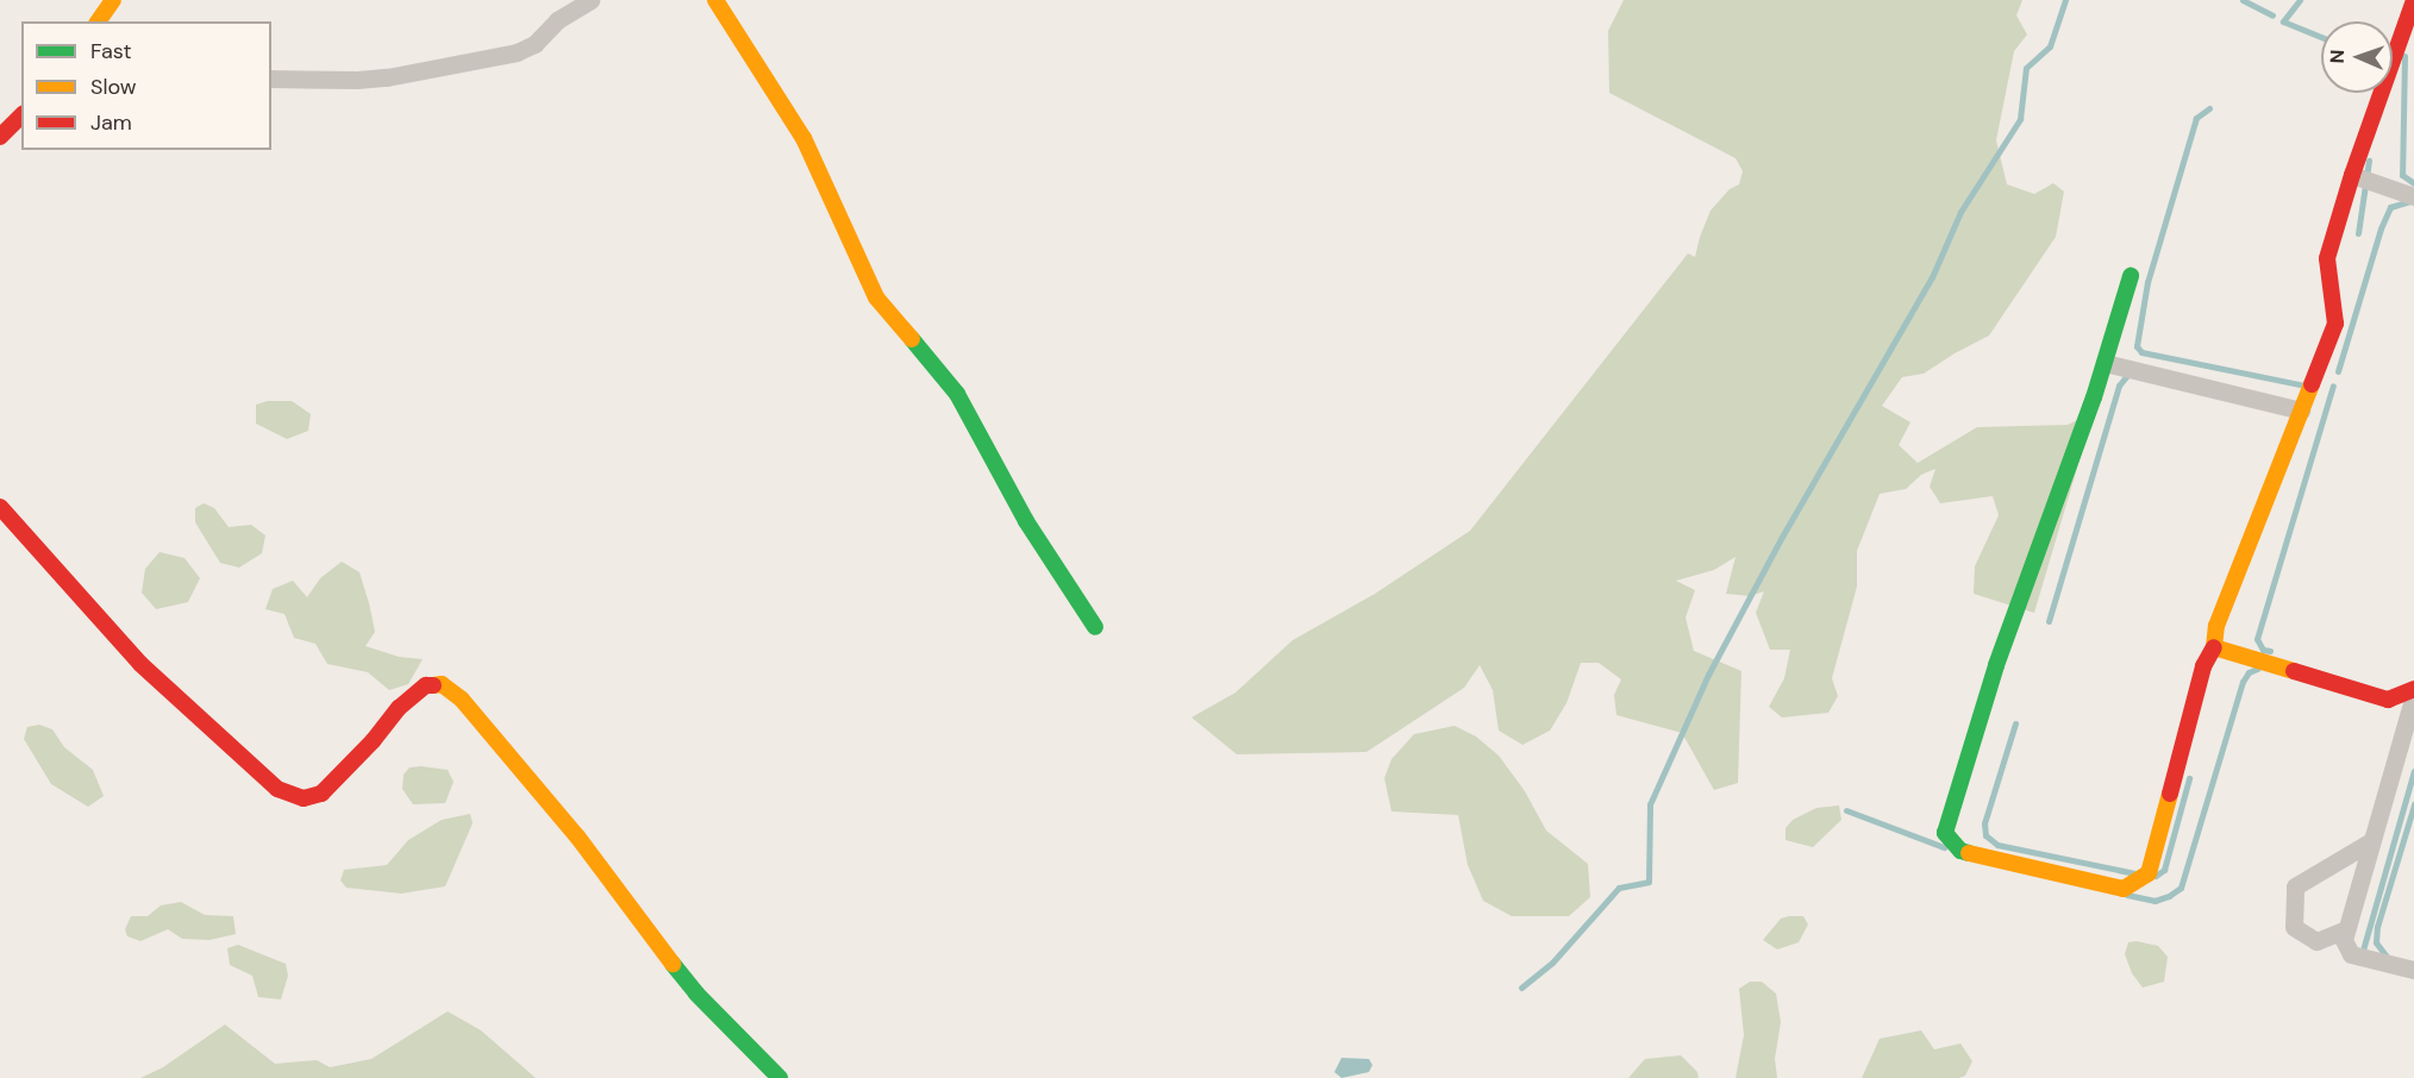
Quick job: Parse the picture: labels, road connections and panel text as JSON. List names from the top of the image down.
{
  "legend": ["Fast", "Slow", "Jam"],
  "north": "left"
}
